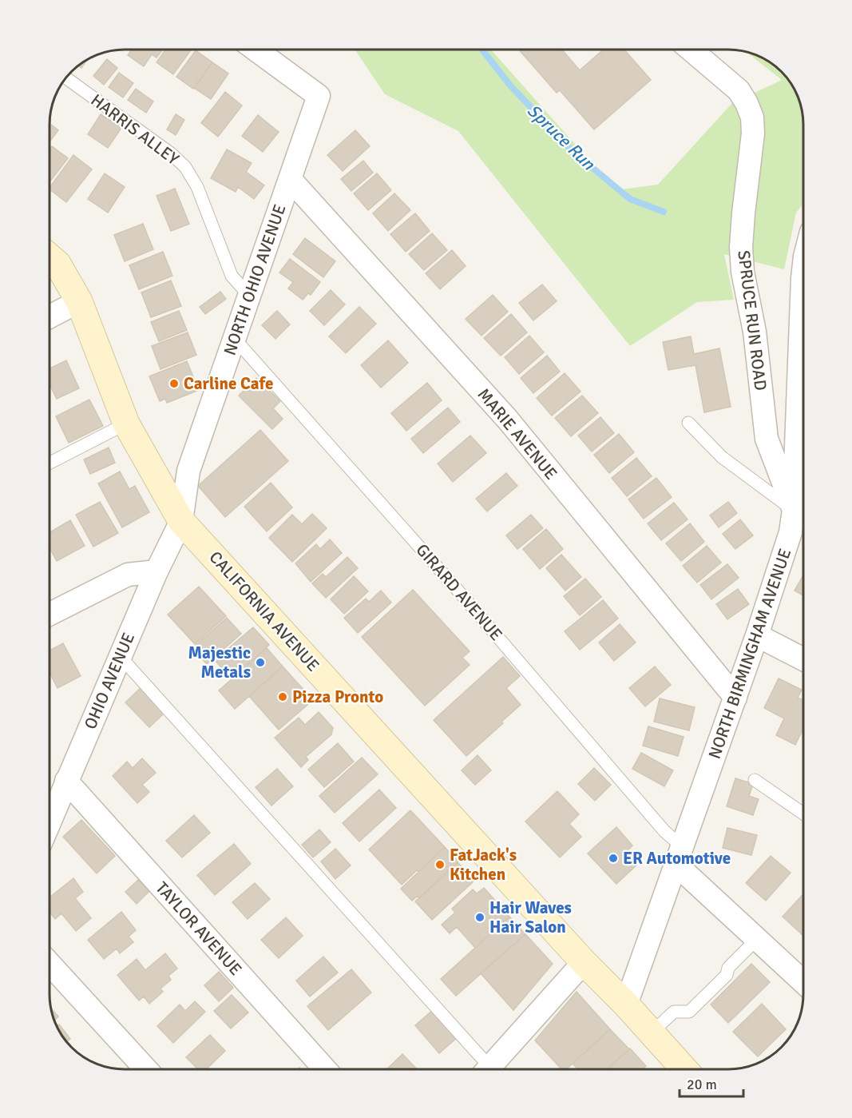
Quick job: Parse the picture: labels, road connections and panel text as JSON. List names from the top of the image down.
{
  "streets": {
    "street": [
      "NORTH OHIO AVENUE",
      "SPRUCE RUN ROAD",
      "MARIE AVENUE",
      "GIRARD AVENUE",
      "CALIFORNIA AVENUE",
      "NORTH BIRMINGHAM AVENUE",
      "OHIO AVENUE",
      "TAYLOR AVENUE"
    ],
    "lane": ["HARRIS ALLEY"]
  },
  "crossings": [
    ["HARRIS ALLEY", "NORTH OHIO AVENUE"],
    ["NORTH OHIO AVENUE", "MARIE AVENUE"],
    ["NORTH OHIO AVENUE", "GIRARD AVENUE"],
    ["NORTH OHIO AVENUE", "CALIFORNIA AVENUE"],
    ["NORTH OHIO AVENUE", "OHIO AVENUE"],
    ["SPRUCE RUN ROAD", "NORTH BIRMINGHAM AVENUE"],
    ["MARIE AVENUE", "NORTH BIRMINGHAM AVENUE"],
    ["GIRARD AVENUE", "NORTH BIRMINGHAM AVENUE"],
    ["CALIFORNIA AVENUE", "NORTH BIRMINGHAM AVENUE"],
    ["CALIFORNIA AVENUE", "OHIO AVENUE"],
    ["OHIO AVENUE", "TAYLOR AVENUE"]
  ],
  "water": ["Spruce Run"],
  "places": [
    "Carline Cafe",
    "Majestic Metals",
    "Pizza Pronto",
    "ER Automotive",
    "FatJack's Kitchen",
    "Hair Waves Hair Salon"
  ],
  "scale_bar": "20 m"
}
